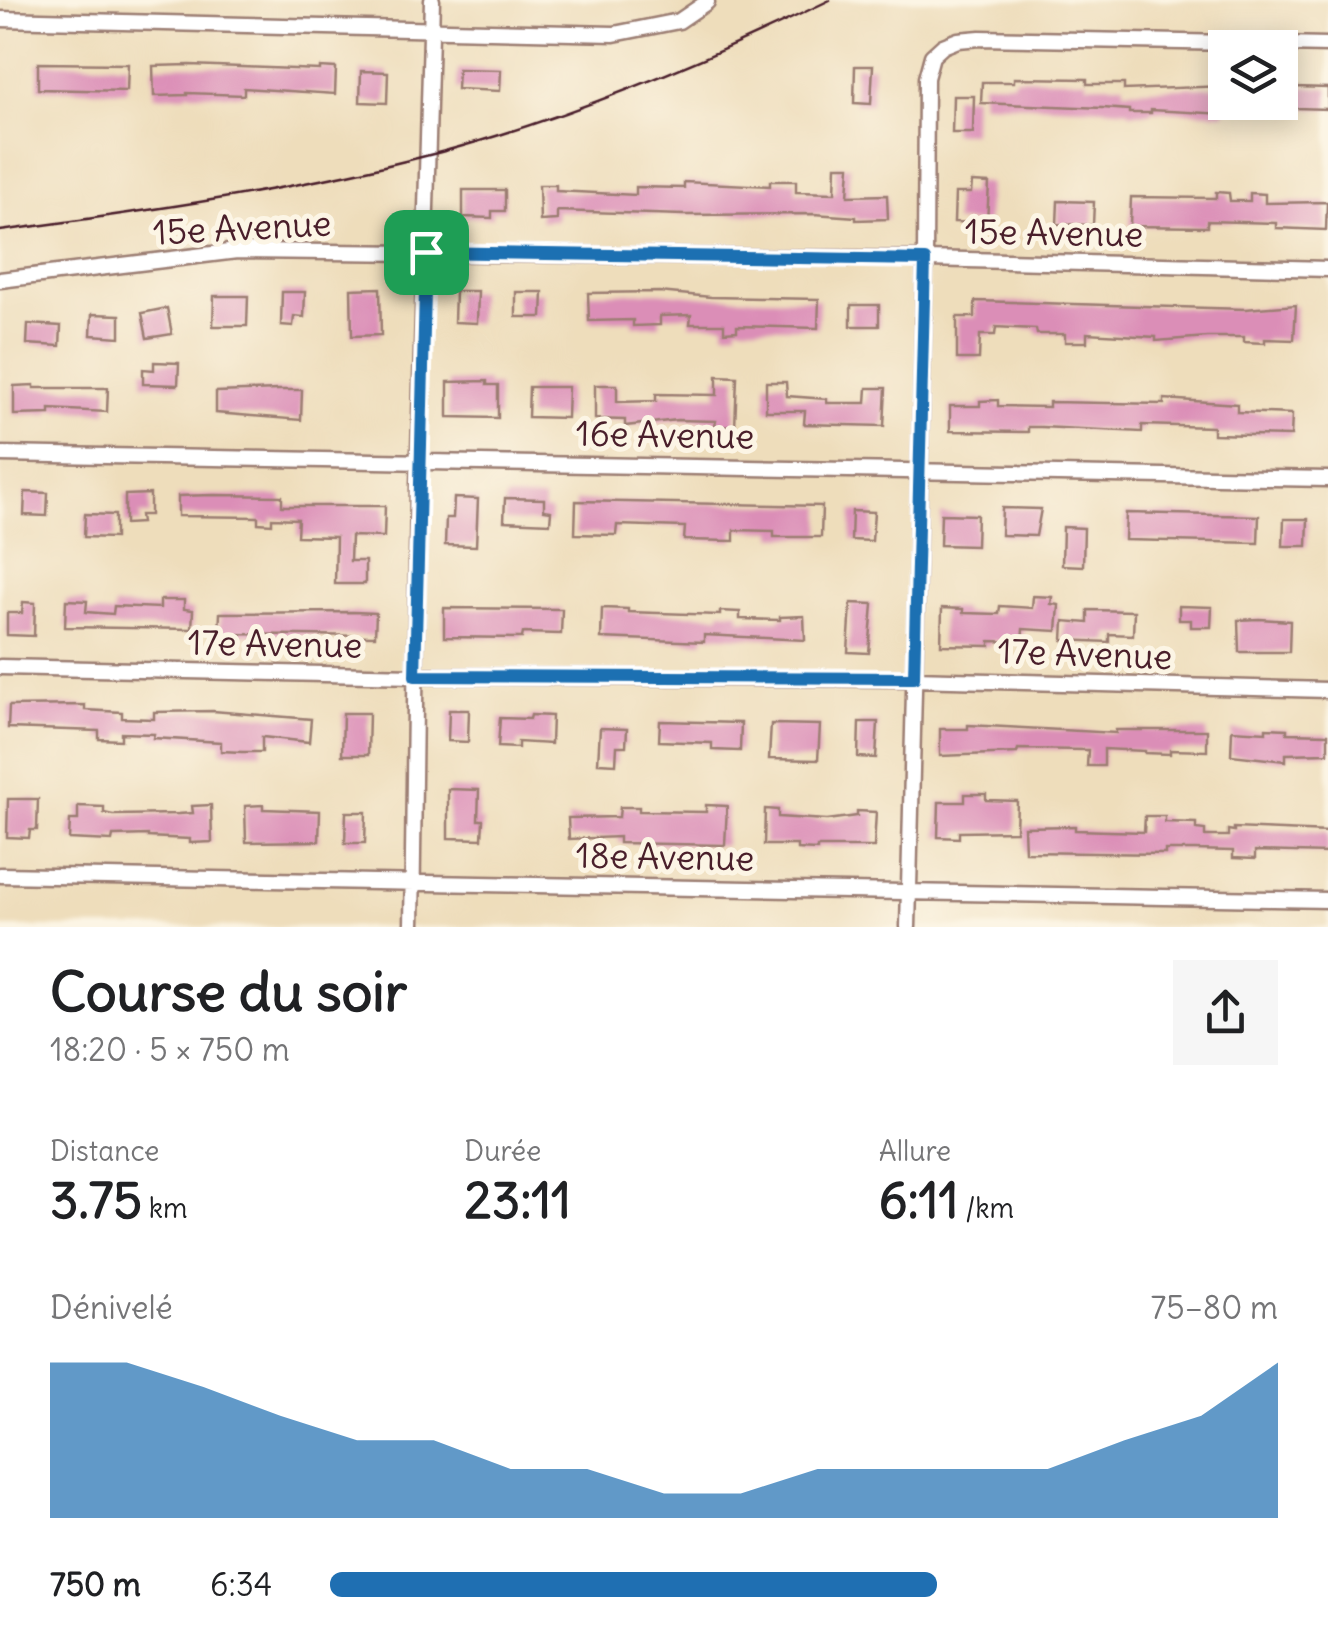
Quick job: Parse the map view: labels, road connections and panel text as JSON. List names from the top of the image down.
{
  "streets": {
    "street": [
      "15e Avenue",
      "16e Avenue",
      "17e Avenue",
      "18e Avenue"
    ]
  },
  "page": {
    "heading": ["Course du soir", "18:20 · 5 × 750 m"],
    "stats": [
      ["Distance", "3.75 km"],
      ["Durée", "23:11"],
      ["Allure", "6:11 /km"]
    ],
    "chart": ["Dénivelé", "75–80 m"],
    "list": [
      {
        "name": "750 m",
        "note": "6:34"
      }
    ]
  }
}
